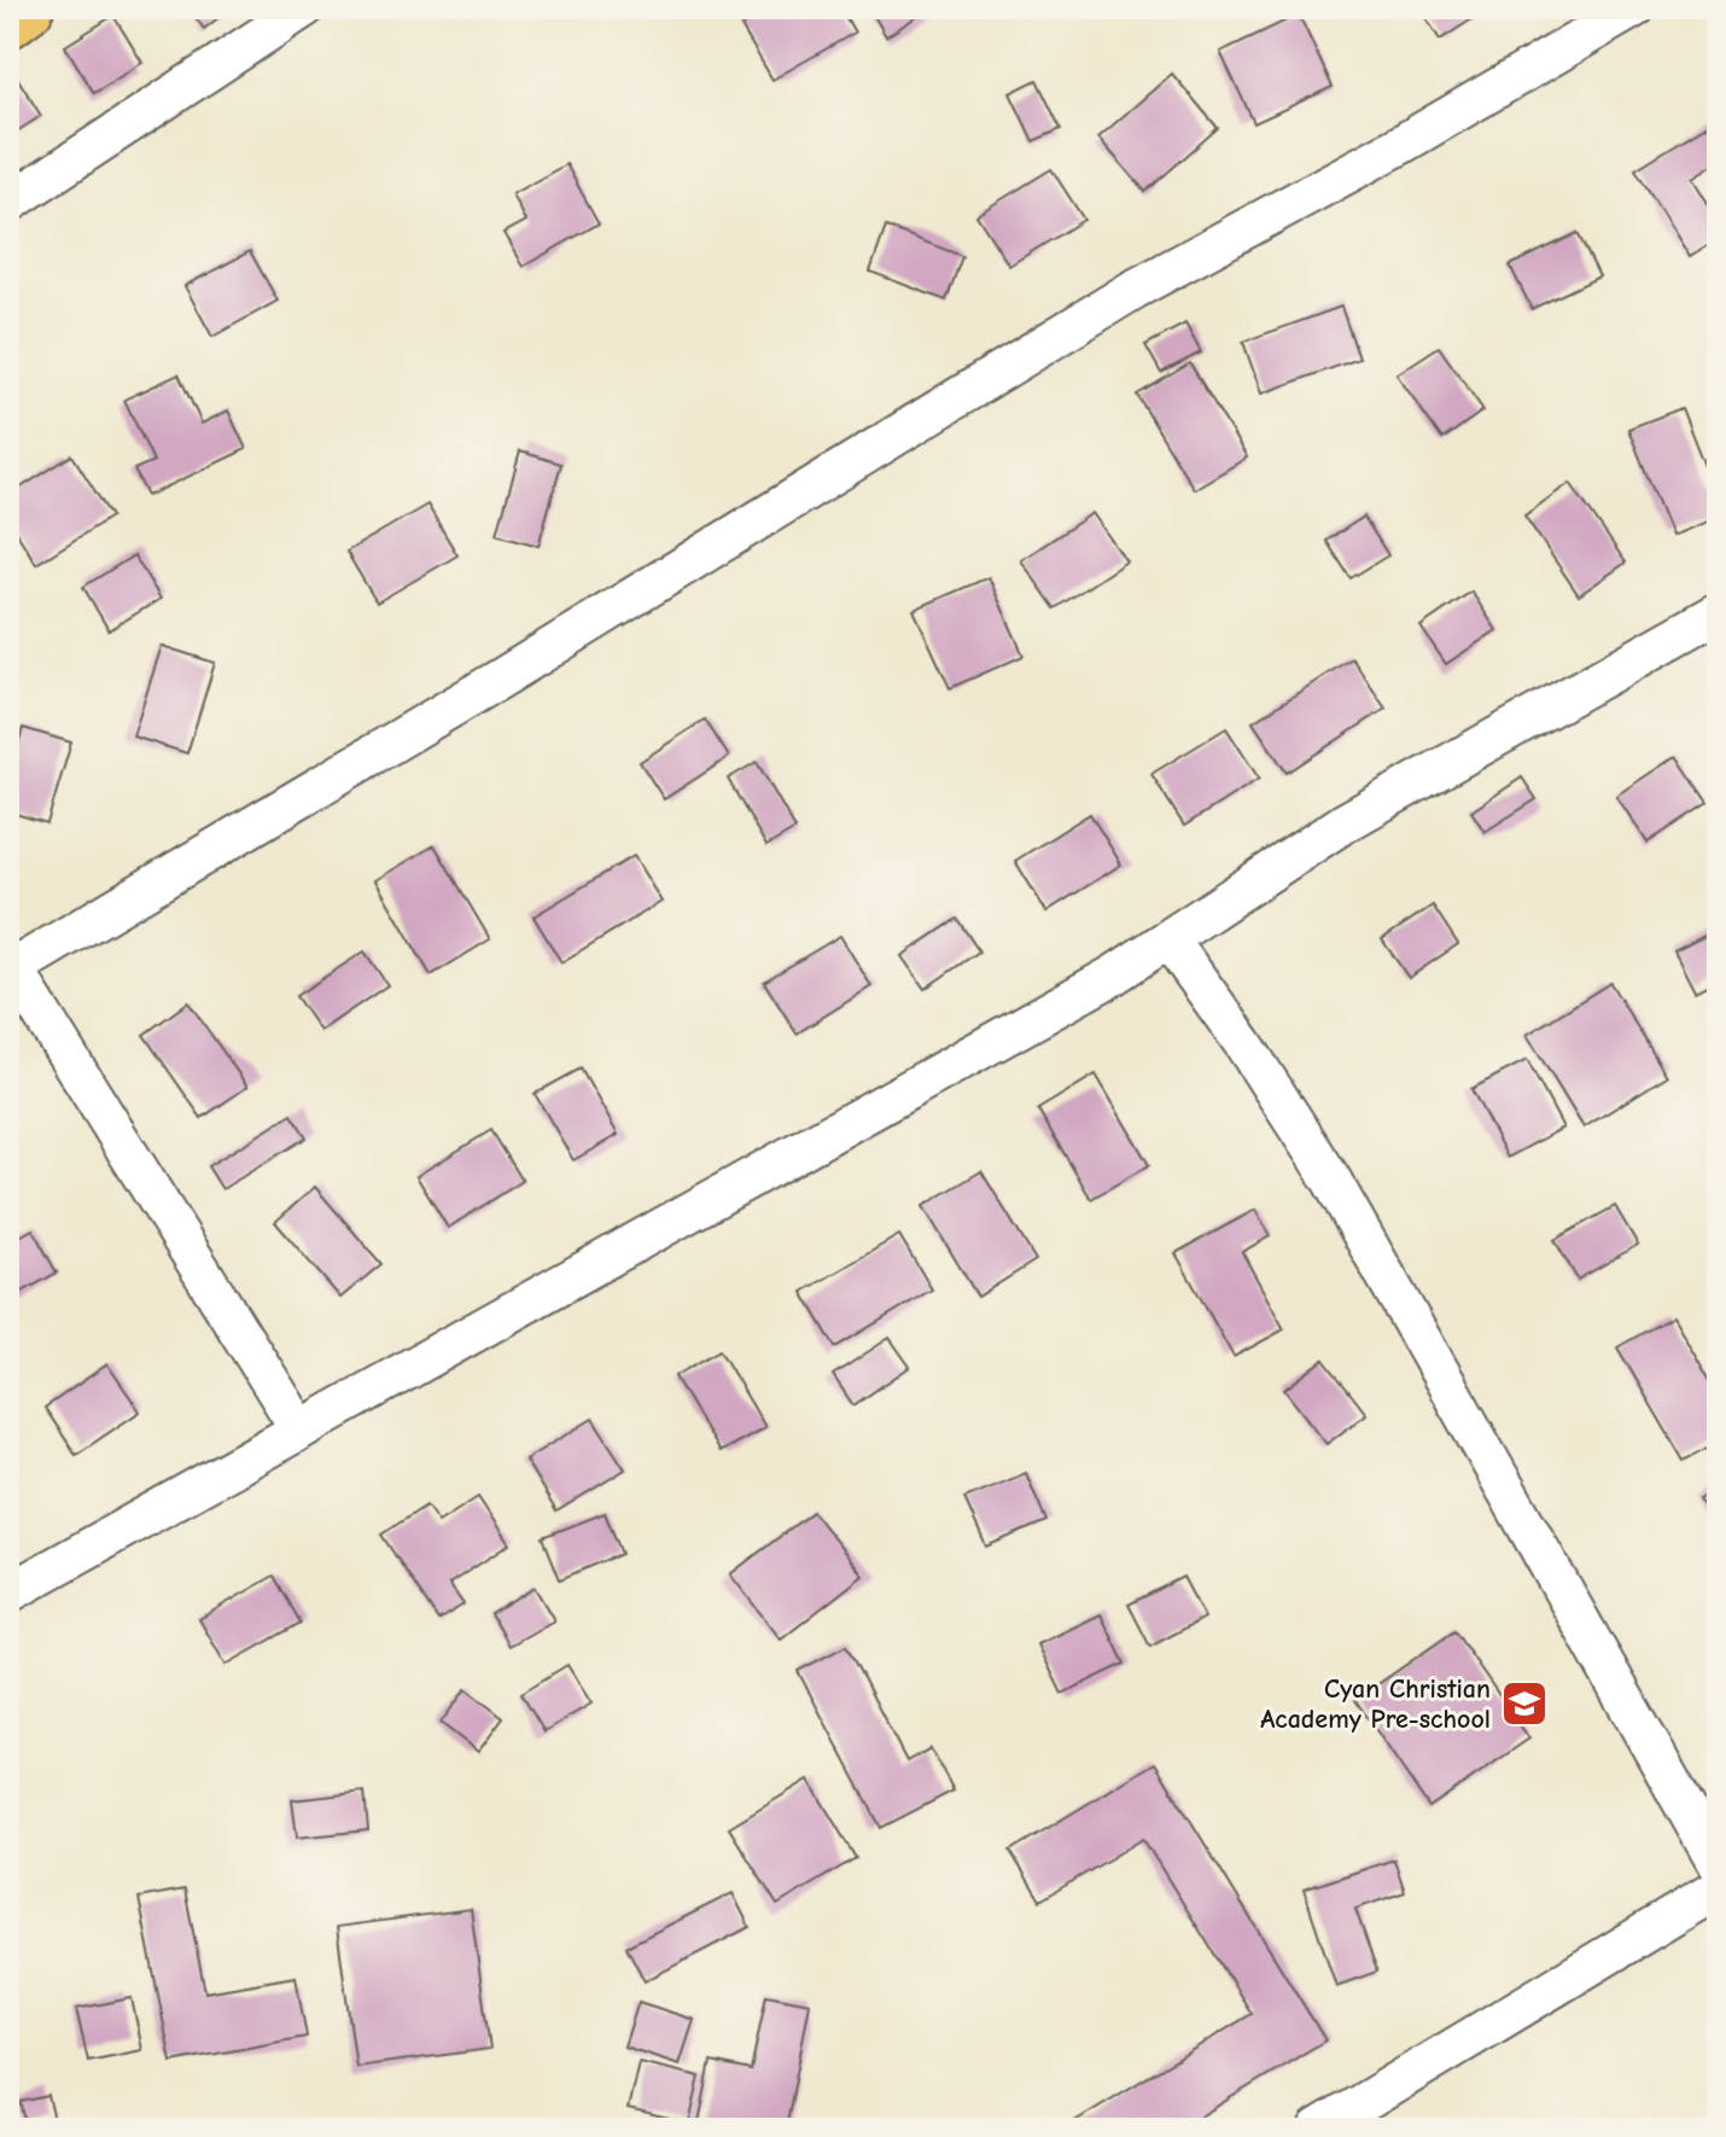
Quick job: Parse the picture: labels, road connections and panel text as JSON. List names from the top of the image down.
{
  "places": {
    "school or university": ["Cyan Christian Academy Pre-school"]
  }
}
